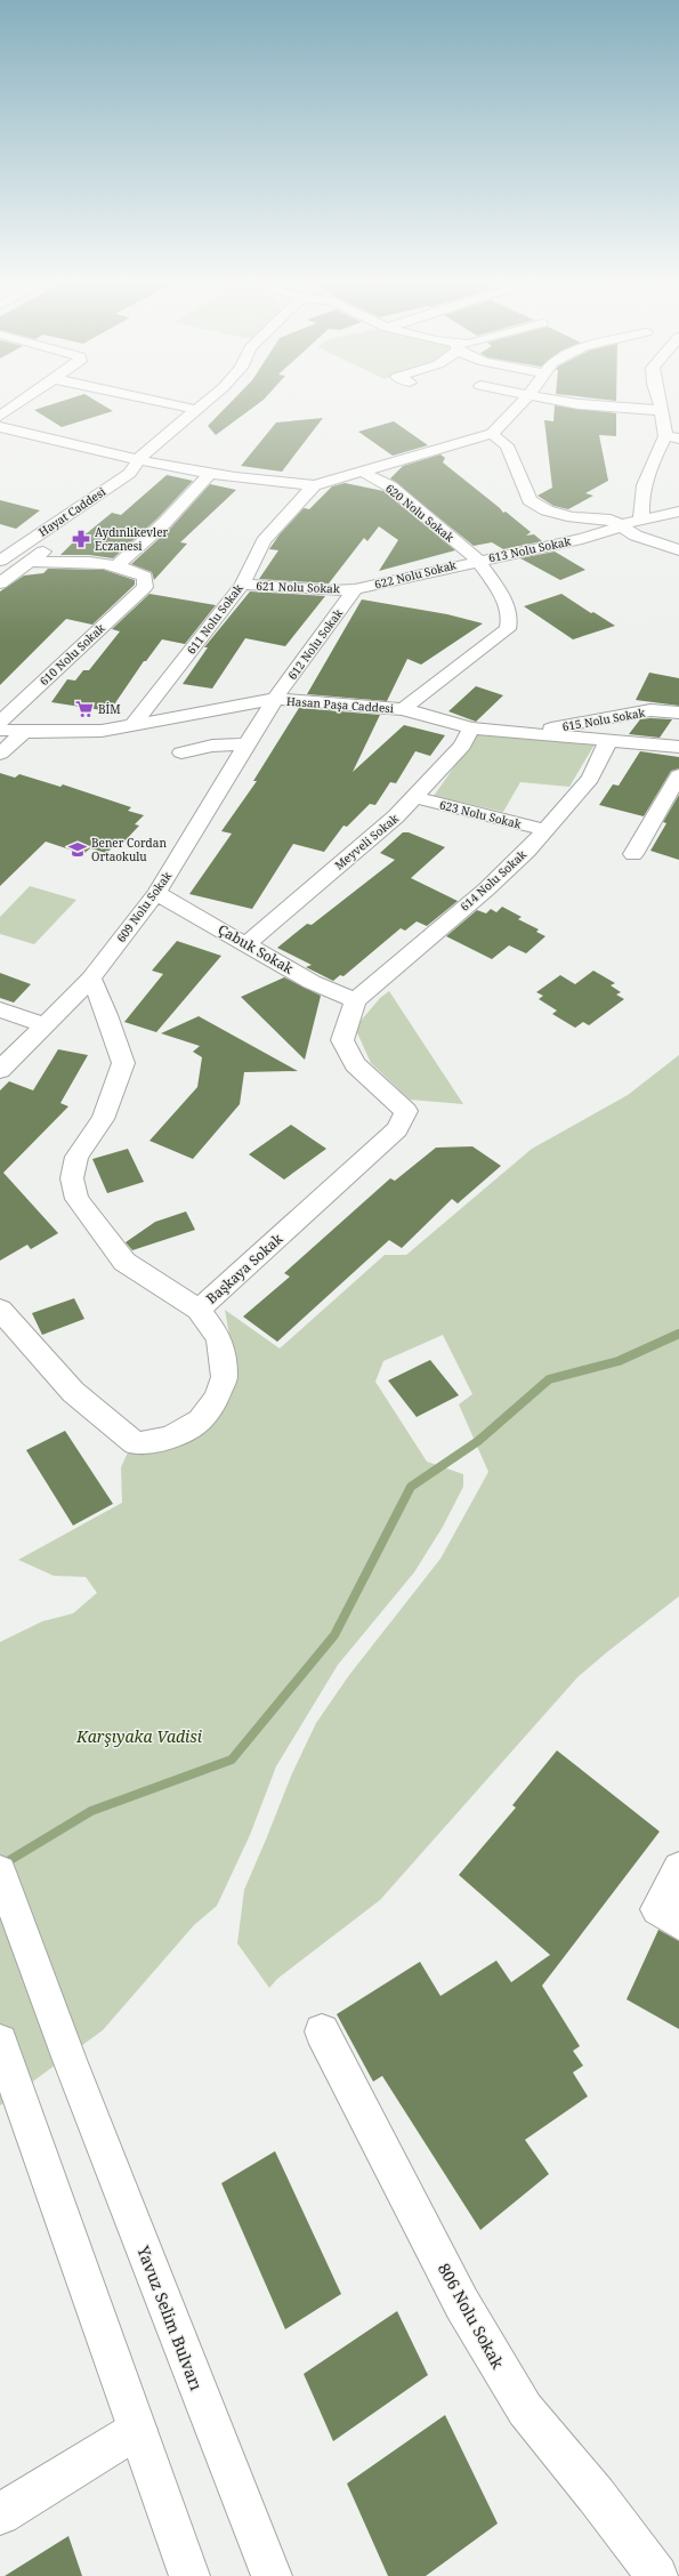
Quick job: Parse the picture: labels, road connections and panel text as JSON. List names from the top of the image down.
{
  "streets": {
    "street": [
      "Hayat Caddesi",
      "620 Nolu Sokak",
      "613 Nolu Sokak",
      "622 Nolu Sokak",
      "621 Nolu Sokak",
      "611 Nolu Sokak",
      "612 Nolu Sokak",
      "610 Nolu Sokak",
      "Hasan Paşa Caddesi",
      "615 Nolu Sokak",
      "623 Nolu Sokak",
      "Meyveli Sokak",
      "614 Nolu Sokak",
      "609 Nolu Sokak",
      "Çabuk Sokak",
      "Başkaya Sokak",
      "806 Nolu Sokak",
      "Yavuz Selim Bulvarı"
    ]
  },
  "crossings": [
    ["620 Nolu Sokak", "613 Nolu Sokak"],
    ["620 Nolu Sokak", "622 Nolu Sokak"],
    ["620 Nolu Sokak", "611 Nolu Sokak"],
    ["613 Nolu Sokak", "622 Nolu Sokak"],
    ["613 Nolu Sokak", "Hasan Paşa Caddesi"],
    ["622 Nolu Sokak", "621 Nolu Sokak"],
    ["622 Nolu Sokak", "612 Nolu Sokak"],
    ["621 Nolu Sokak", "611 Nolu Sokak"],
    ["621 Nolu Sokak", "612 Nolu Sokak"],
    ["611 Nolu Sokak", "Hasan Paşa Caddesi"],
    ["612 Nolu Sokak", "Hasan Paşa Caddesi"],
    ["612 Nolu Sokak", "609 Nolu Sokak"],
    ["Hasan Paşa Caddesi", "615 Nolu Sokak"],
    ["Hasan Paşa Caddesi", "Meyveli Sokak"],
    ["Hasan Paşa Caddesi", "614 Nolu Sokak"],
    ["Hasan Paşa Caddesi", "609 Nolu Sokak"],
    ["623 Nolu Sokak", "Meyveli Sokak"],
    ["623 Nolu Sokak", "614 Nolu Sokak"],
    ["Meyveli Sokak", "Çabuk Sokak"],
    ["614 Nolu Sokak", "Çabuk Sokak"],
    ["614 Nolu Sokak", "Başkaya Sokak"],
    ["609 Nolu Sokak", "Çabuk Sokak"],
    ["Çabuk Sokak", "Başkaya Sokak"]
  ],
  "parks": ["Karşıyaka Vadisi"],
  "places": {
    "pharmacy": ["Aydınlıkevler Eczanesi"],
    "supermarket": ["BİM"],
    "school or university": ["Bener Cordan Ortaokulu"]
  }
}
